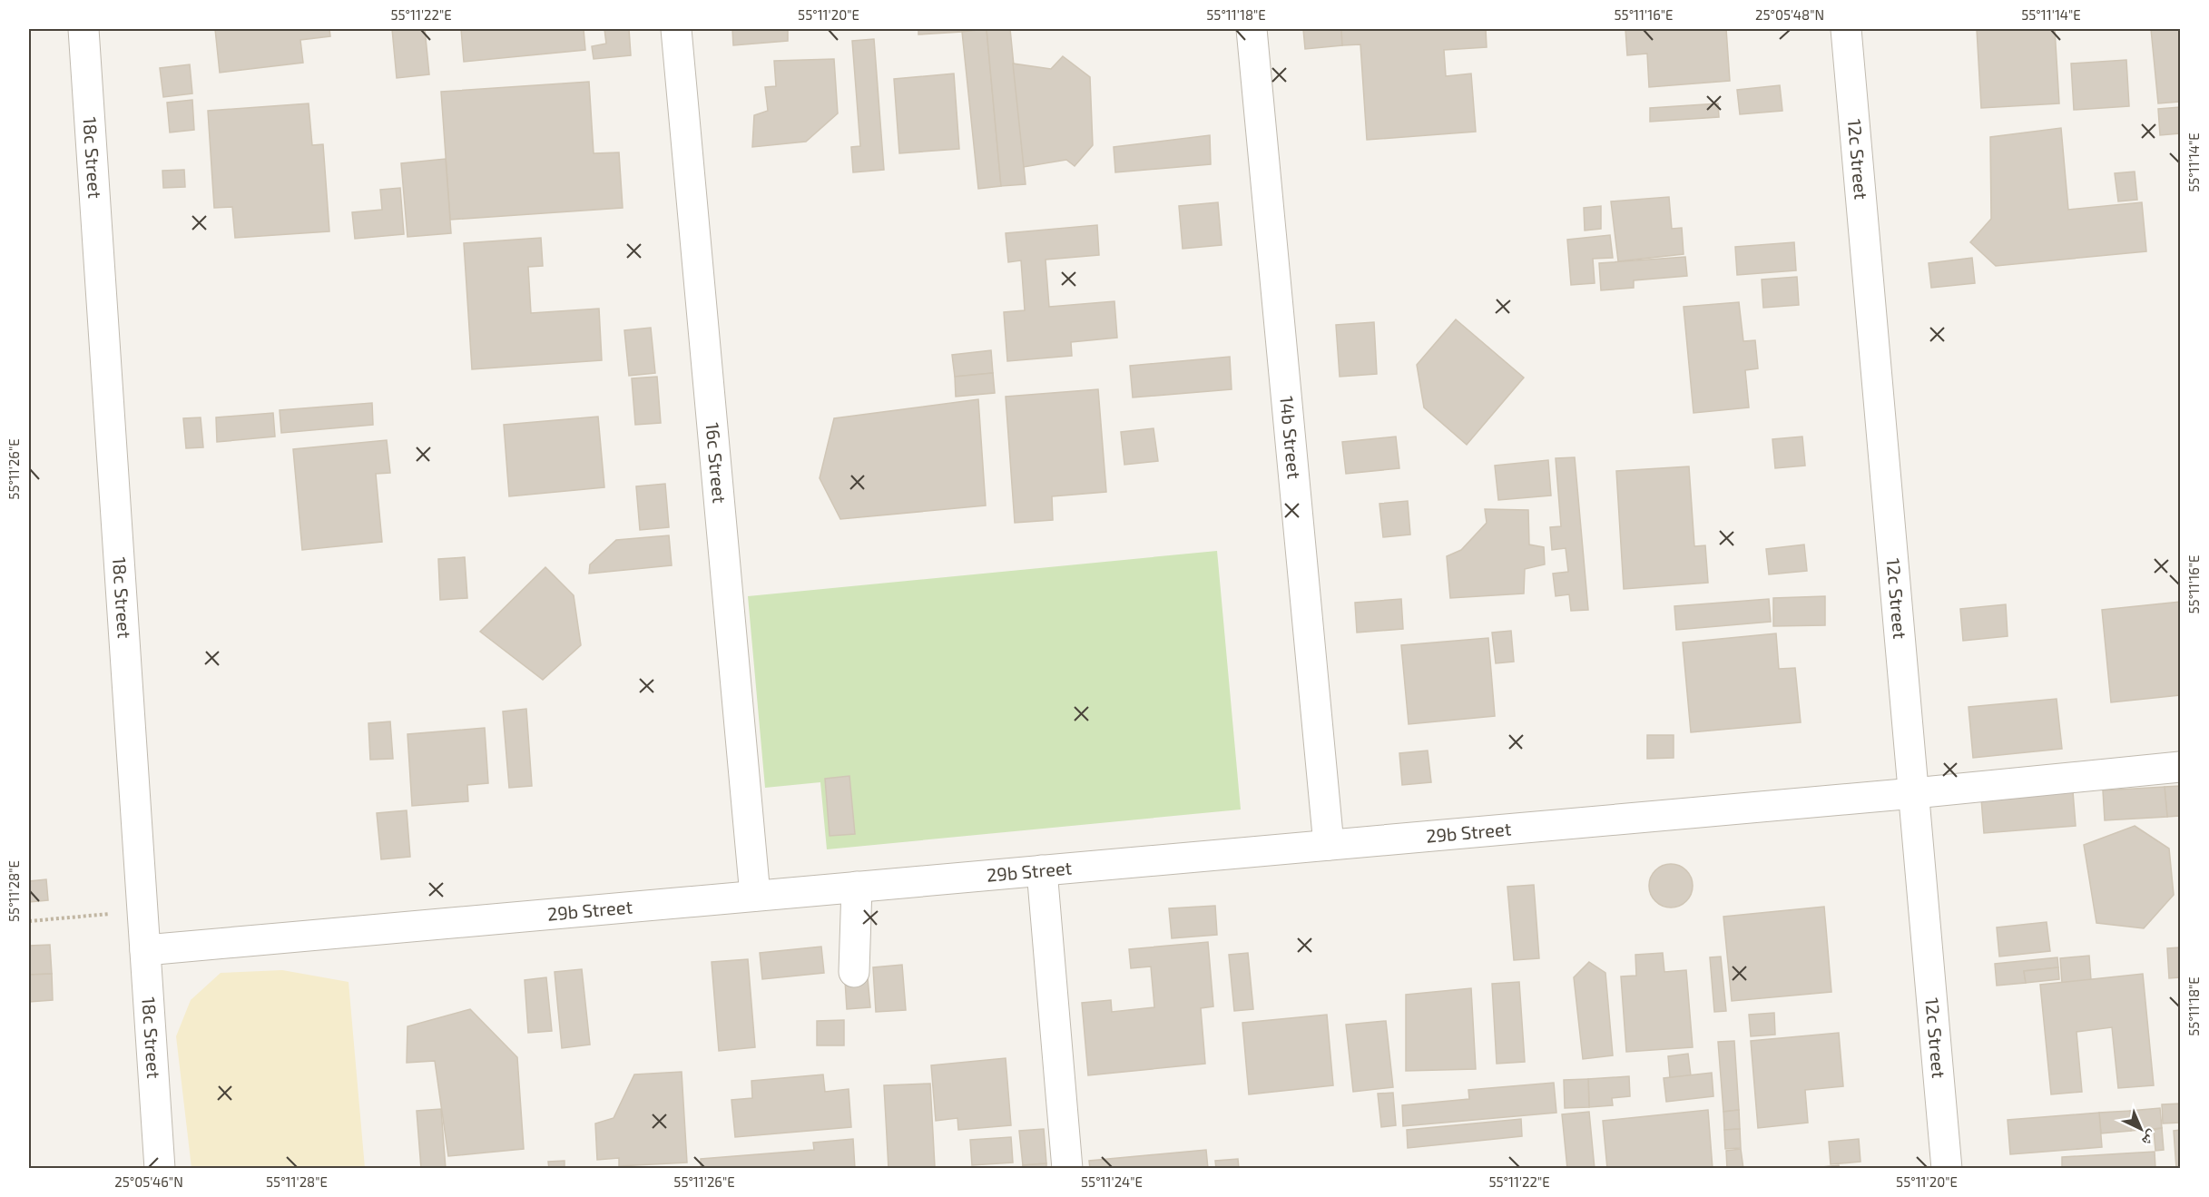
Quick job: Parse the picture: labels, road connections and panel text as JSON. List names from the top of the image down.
{
  "streets": {
    "street": [
      "18c Street",
      "12c Street",
      "14b Street",
      "16c Street",
      "29b Street"
    ]
  },
  "crossings": [
    ["18c Street", "29b Street"],
    ["12c Street", "29b Street"],
    ["14b Street", "29b Street"],
    ["16c Street", "29b Street"]
  ],
  "north": "bottom right",
  "coordinates": [
    "55°11'22\"E",
    "55°11'20\"E",
    "55°11'18\"E",
    "55°11'16\"E",
    "25°05'48\"N",
    "55°11'14\"E",
    "55°11'26\"E",
    "55°11'28\"E",
    "25°05'46\"N",
    "55°11'24\"E"
  ]
}
